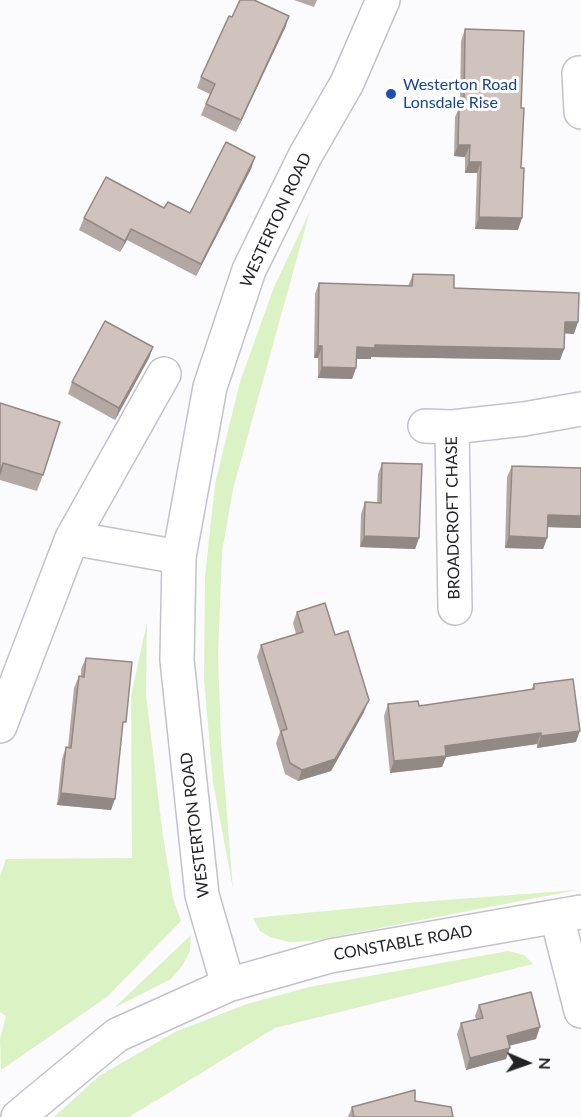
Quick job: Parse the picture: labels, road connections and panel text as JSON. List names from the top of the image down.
{
  "streets": {
    "street": ["WESTERTON ROAD", "BROADCROFT CHASE", "CONSTABLE ROAD"]
  },
  "crossings": [
    ["WESTERTON ROAD", "CONSTABLE ROAD"]
  ],
  "places": ["Westerton Road Lonsdale Rise"],
  "north": "right"
}
